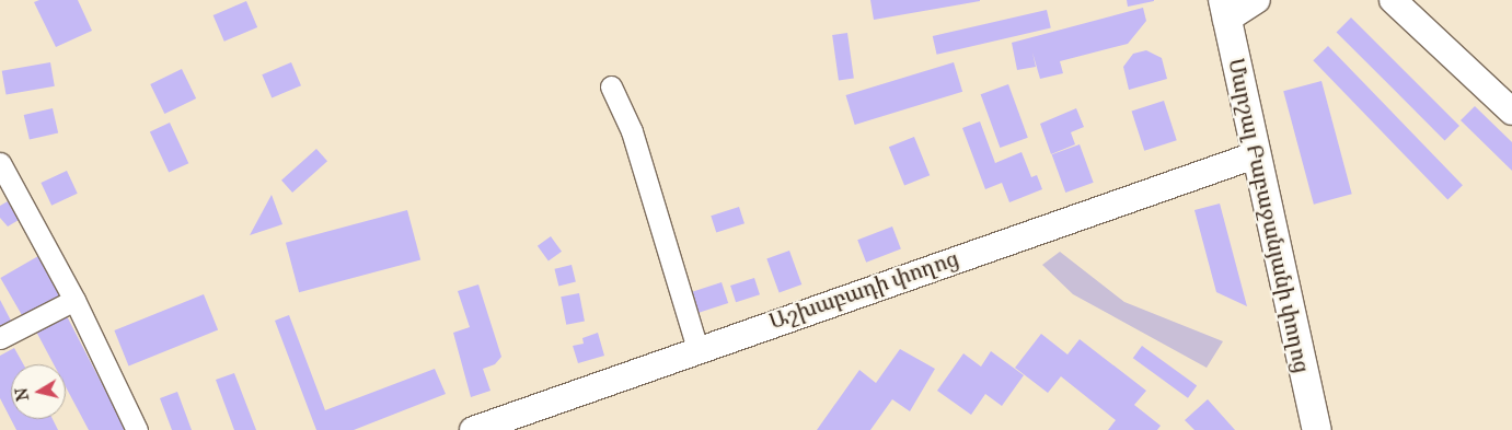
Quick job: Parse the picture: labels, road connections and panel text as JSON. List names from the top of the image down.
{
  "streets": {
    "main road": ["Մարշալ Բաբաջանյանի փողոց"],
    "street": ["Աշխաբադի փողոց"]
  },
  "crossings": [
    ["Մարշալ Բաբաջանյանի փողոց", "Աշխաբադի փողոց"]
  ],
  "north": "left"
}
